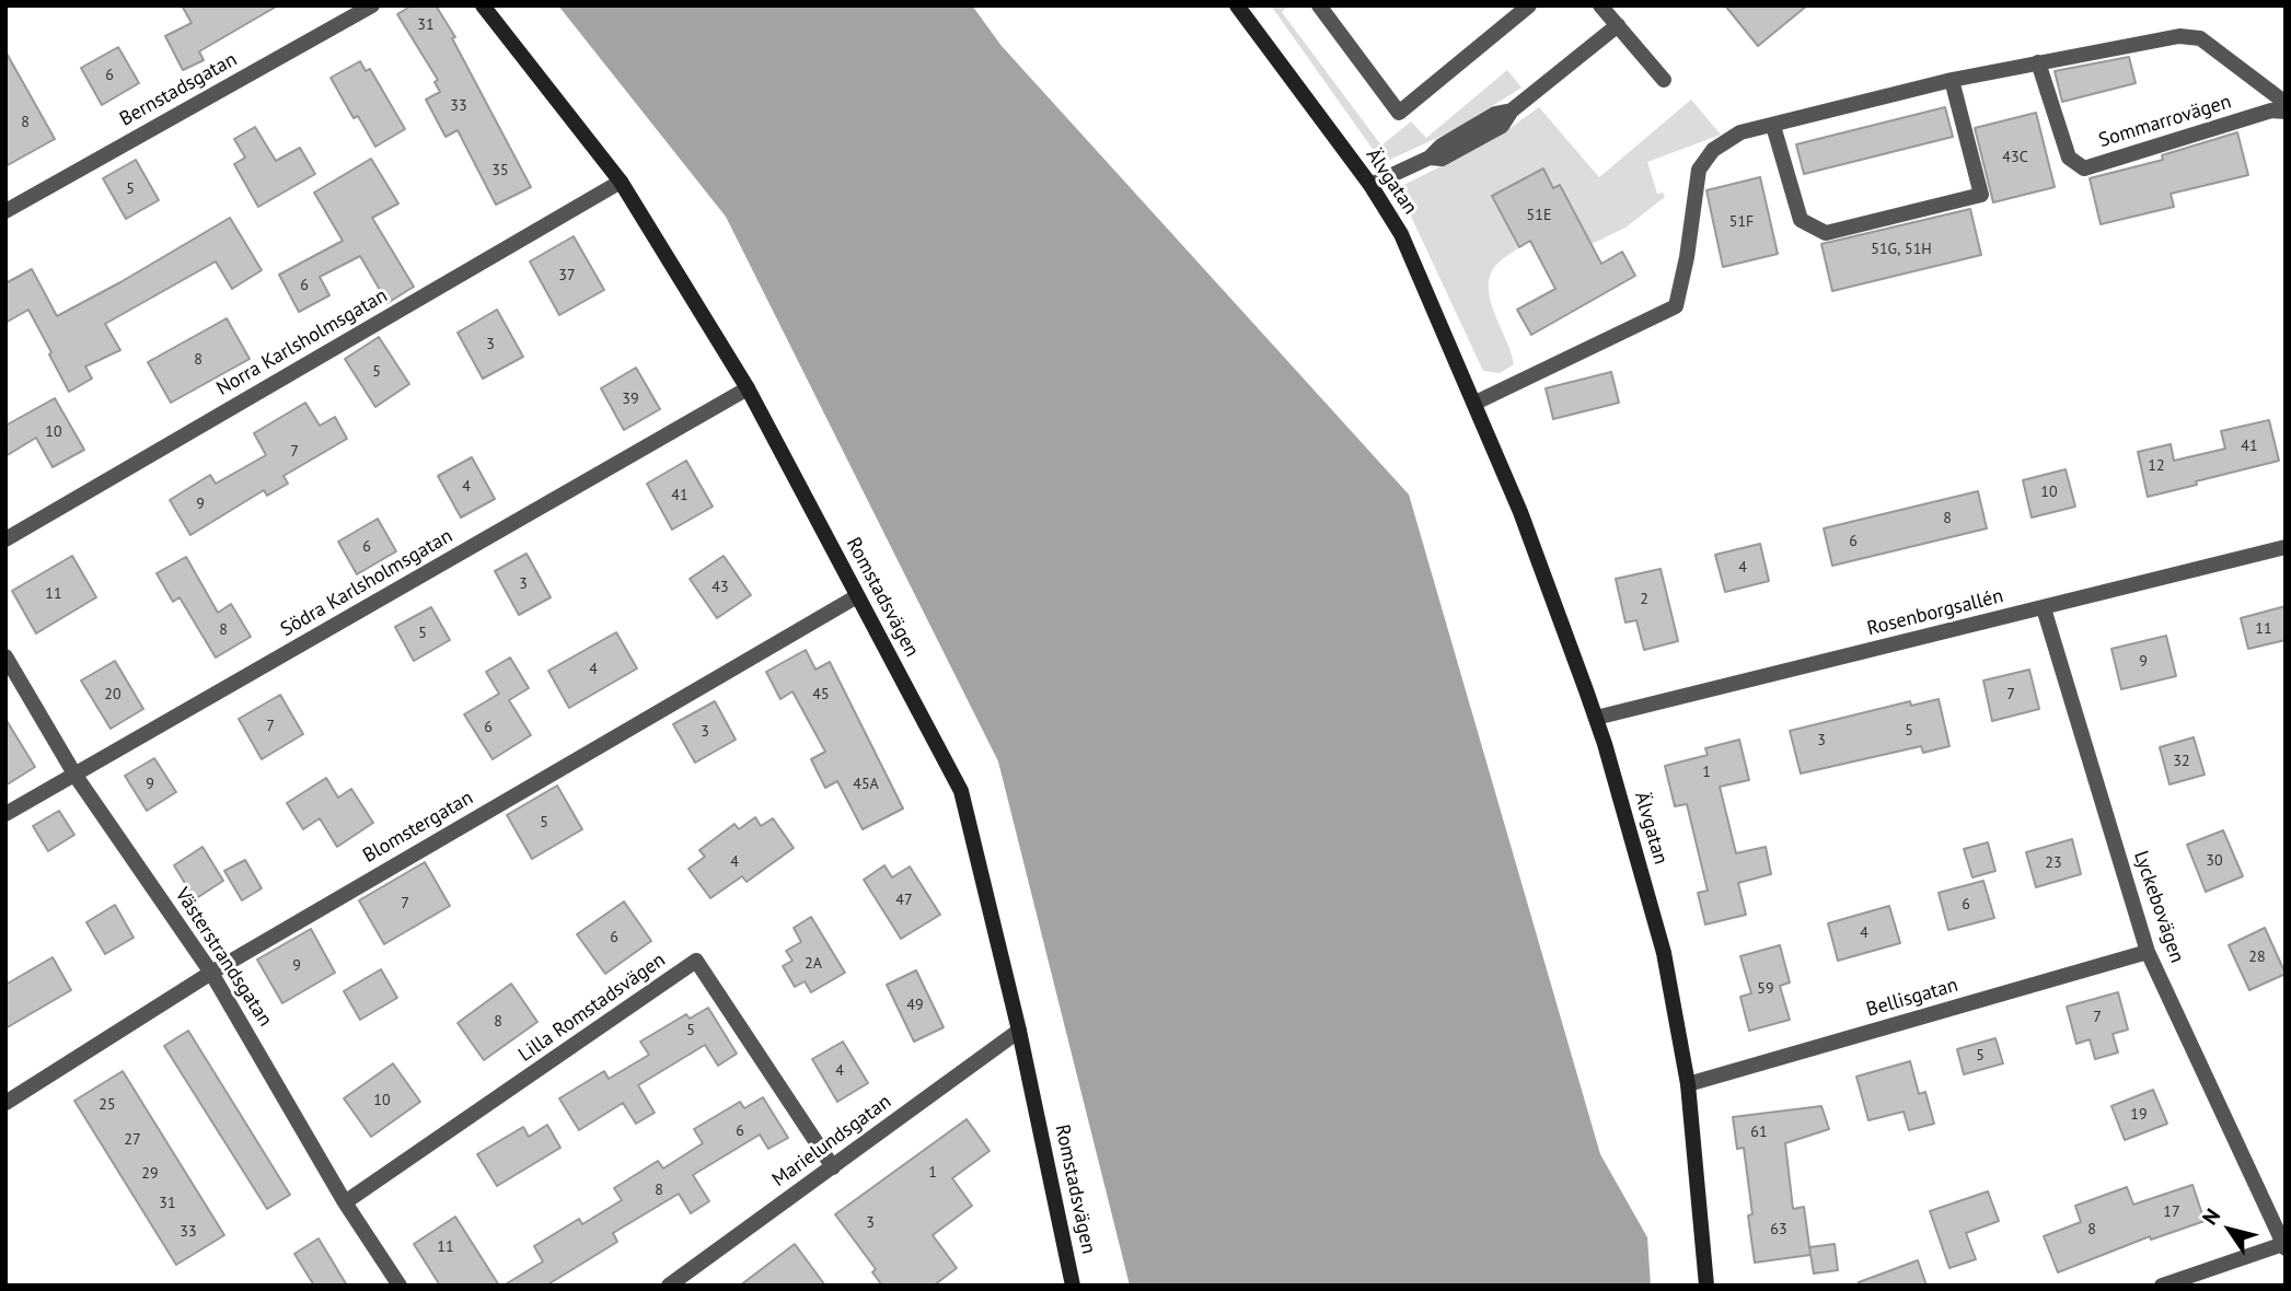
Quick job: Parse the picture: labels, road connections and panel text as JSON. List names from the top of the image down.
{
  "streets": {
    "street": [
      "Bernstadsgatan",
      "Sommarrovägen",
      "Älvgatan",
      "Norra Karlsholmsgatan",
      "Södra Karlsholmsgatan",
      "Romstadsvägen",
      "Rosenborgsallén",
      "Blomstergatan",
      "Lyckebovägen",
      "Västerstrandsgatan",
      "Bellisgatan",
      "Lilla Romstadsvägen",
      "Marielundsgatan"
    ]
  },
  "crossings": [
    ["Sommarrovägen", "Älvgatan"],
    ["Älvgatan", "Rosenborgsallén"],
    ["Älvgatan", "Bellisgatan"],
    ["Norra Karlsholmsgatan", "Romstadsvägen"],
    ["Södra Karlsholmsgatan", "Romstadsvägen"],
    ["Södra Karlsholmsgatan", "Västerstrandsgatan"],
    ["Romstadsvägen", "Blomstergatan"],
    ["Romstadsvägen", "Marielundsgatan"],
    ["Rosenborgsallén", "Lyckebovägen"],
    ["Blomstergatan", "Västerstrandsgatan"],
    ["Lyckebovägen", "Bellisgatan"],
    ["Västerstrandsgatan", "Lilla Romstadsvägen"],
    ["Lilla Romstadsvägen", "Marielundsgatan"]
  ],
  "house_numbers": [
    "31",
    "6",
    "33",
    "8",
    "43C",
    "35",
    "5",
    "51E",
    "51F",
    "51G, 51H",
    "37",
    "6",
    "3",
    "8",
    "5",
    "39",
    "10",
    "41",
    "7",
    "12",
    "4",
    "10",
    "41",
    "9",
    "8",
    "6",
    "6",
    "4",
    "3",
    "43",
    "11",
    "2",
    "11",
    "8",
    "5",
    "9",
    "4",
    "20",
    "45",
    "7",
    "7",
    "6",
    "5",
    "3",
    "3",
    "32",
    "1",
    "9",
    "45A",
    "5",
    "30",
    "4",
    "23",
    "47",
    "7",
    "6",
    "4",
    "6",
    "28",
    "2A",
    "9",
    "59",
    "49",
    "7",
    "8",
    "5",
    "5",
    "4",
    "10",
    "25",
    "19",
    "6",
    "61",
    "27",
    "1",
    "29",
    "8",
    "31",
    "17",
    "3",
    "63",
    "8",
    "33",
    "11"
  ],
  "north": "top left"
}
